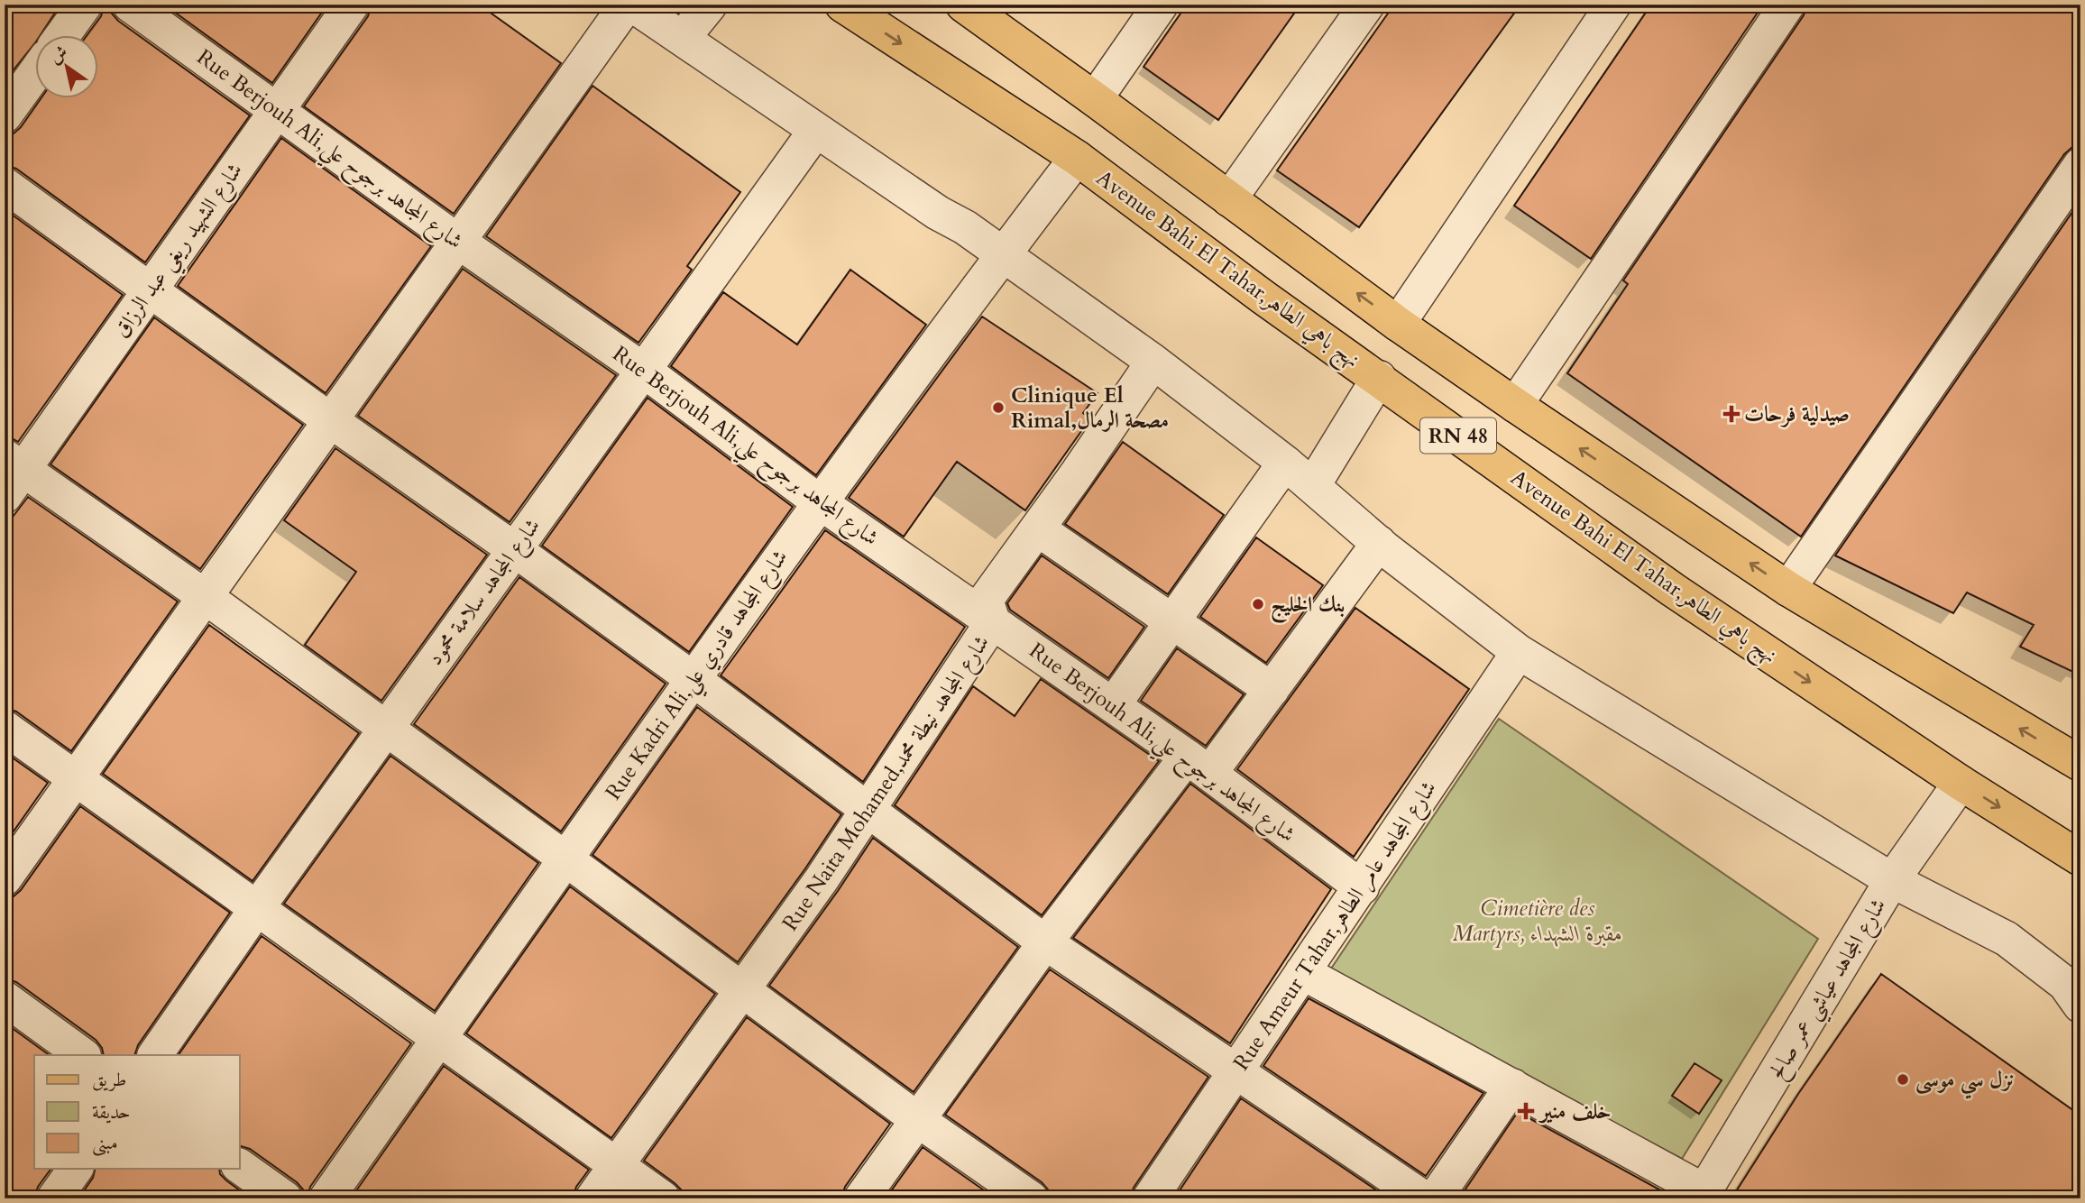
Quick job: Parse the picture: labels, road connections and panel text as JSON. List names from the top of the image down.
{
  "streets": {
    "main road": ["Avenue Bahi El Tahar,نهج باهي الطاهر", "RN 48"],
    "street": [
      "Rue Berjouh Ali,شارع المجاهد برجوح علي",
      "شارع الشهيد ريغي عبد الرزاق",
      "شارع المجاهد سلامة محمود",
      "Rue Kadri Ali,شارع المجاهد قادري علي",
      "Rue Naita Mohamed,شارع المجاهد نيطة محمد",
      "Rue Ameur Tahar,شارع المجاهد عامر الطاهر",
      "شارع المجاهد عياشي عمر صالح"
    ]
  },
  "crossings": [
    ["Rue Berjouh Ali,شارع المجاهد برجوح علي", "شارع الشهيد ريغي عبد الرزاق"],
    ["Rue Berjouh Ali,شارع المجاهد برجوح علي", "شارع المجاهد سلامة محمود"],
    ["Rue Berjouh Ali,شارع المجاهد برجوح علي", "Rue Kadri Ali,شارع المجاهد قادري علي"],
    ["Rue Berjouh Ali,شارع المجاهد برجوح علي", "Rue Naita Mohamed,شارع المجاهد نيطة محمد"],
    ["Rue Berjouh Ali,شارع المجاهد برجوح علي", "Rue Ameur Tahar,شارع المجاهد عامر الطاهر"],
    ["Avenue Bahi El Tahar,نهج باهي الطاهر", "Rue Kadri Ali,شارع المجاهد قادري علي"],
    ["Avenue Bahi El Tahar,نهج باهي الطاهر", "شارع المجاهد عياشي عمر صالح"]
  ],
  "parks": ["Cimetière des Martyrs, مقبرة الشهداء"],
  "places": {
    "other": ["Clinique El Rimal,مصحة الرمال", "بنك الخليج", "نزل سي موسى"],
    "health": ["صيدلية فرحات", "خلف منير"]
  },
  "legend": ["طريق", "حديقة", "مبنى"],
  "north": "top left"
}
